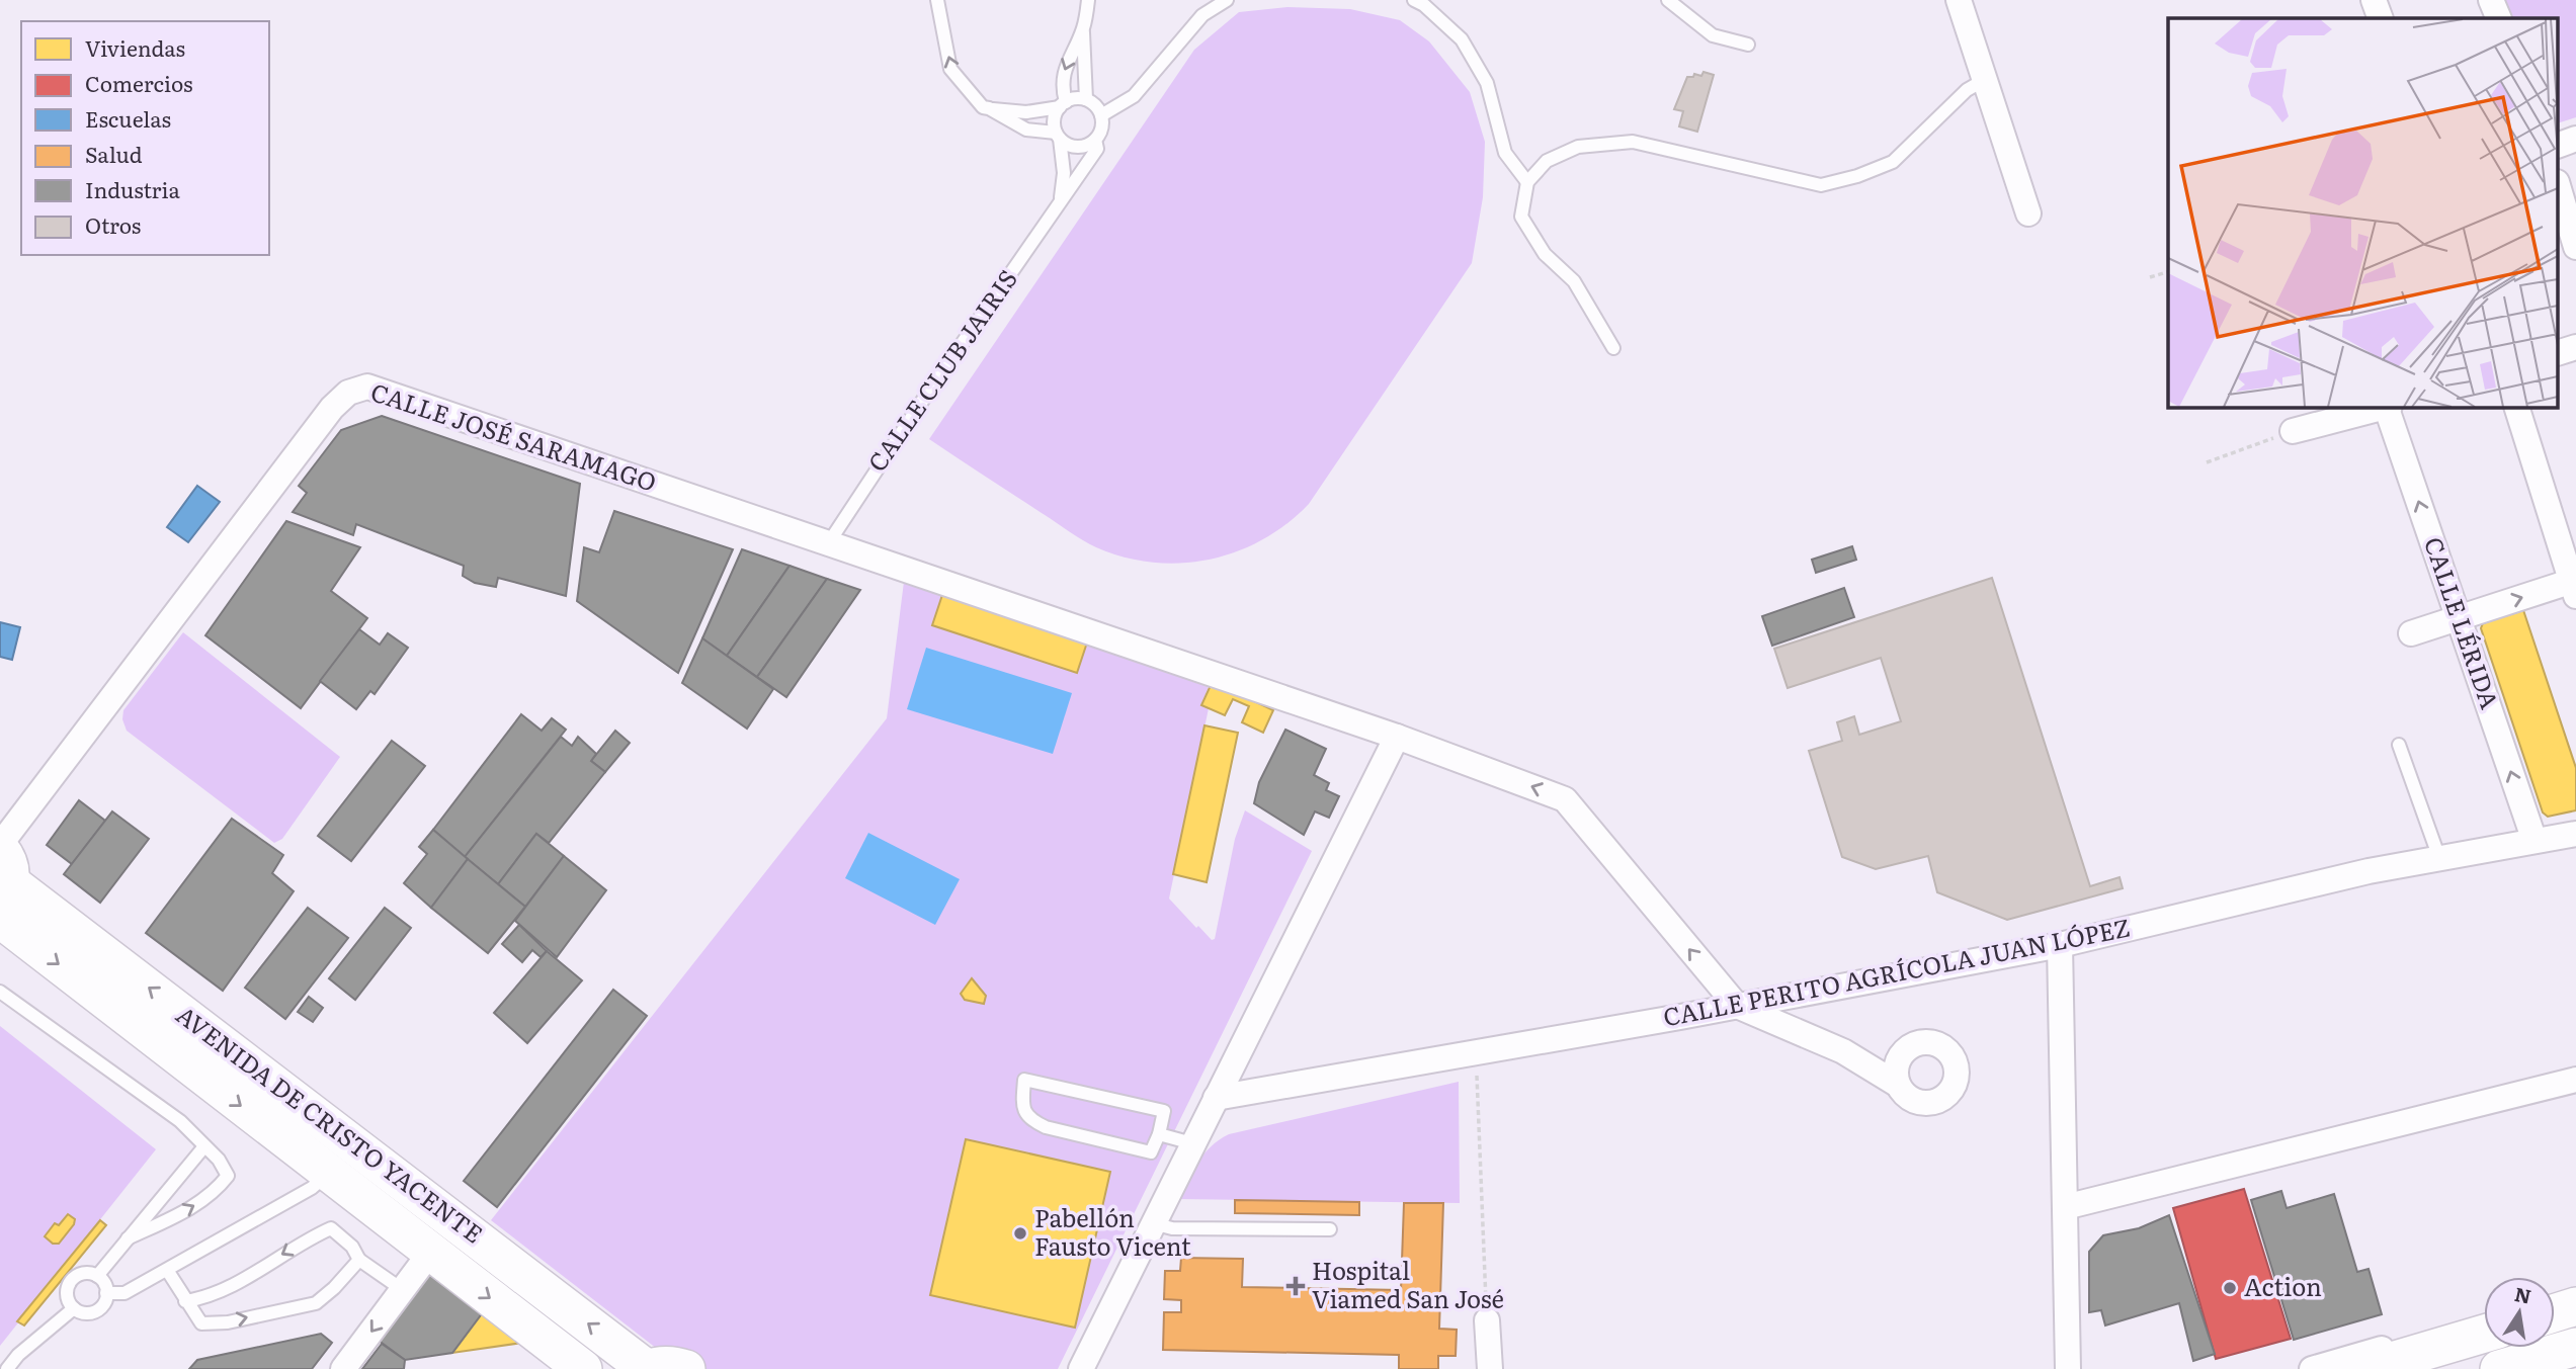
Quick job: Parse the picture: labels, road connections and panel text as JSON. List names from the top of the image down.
{
  "streets": {
    "main road": ["AVENIDA DE CRISTO YACENTE"],
    "street": ["CALLE JOSÉ SARAMAGO", "CALLE LÉRIDA", "CALLE PERITO AGRÍCOLA JUAN LÓPEZ"],
    "lane": ["CALLE CLUB JAIRIS"]
  },
  "crossings": [
    ["CALLE CLUB JAIRIS", "CALLE JOSÉ SARAMAGO"],
    ["CALLE JOSÉ SARAMAGO", "CALLE PERITO AGRÍCOLA JUAN LÓPEZ"],
    ["CALLE JOSÉ SARAMAGO", "AVENIDA DE CRISTO YACENTE"],
    ["CALLE LÉRIDA", "CALLE PERITO AGRÍCOLA JUAN LÓPEZ"]
  ],
  "places": {
    "other": ["Pabellón Fausto Vicent", "Action"],
    "health": ["Hospital Viamed San José"]
  },
  "legend": [
    "Viviendas",
    "Comercios",
    "Escuelas",
    "Salud",
    "Industria",
    "Otros"
  ],
  "north": "top"
}
